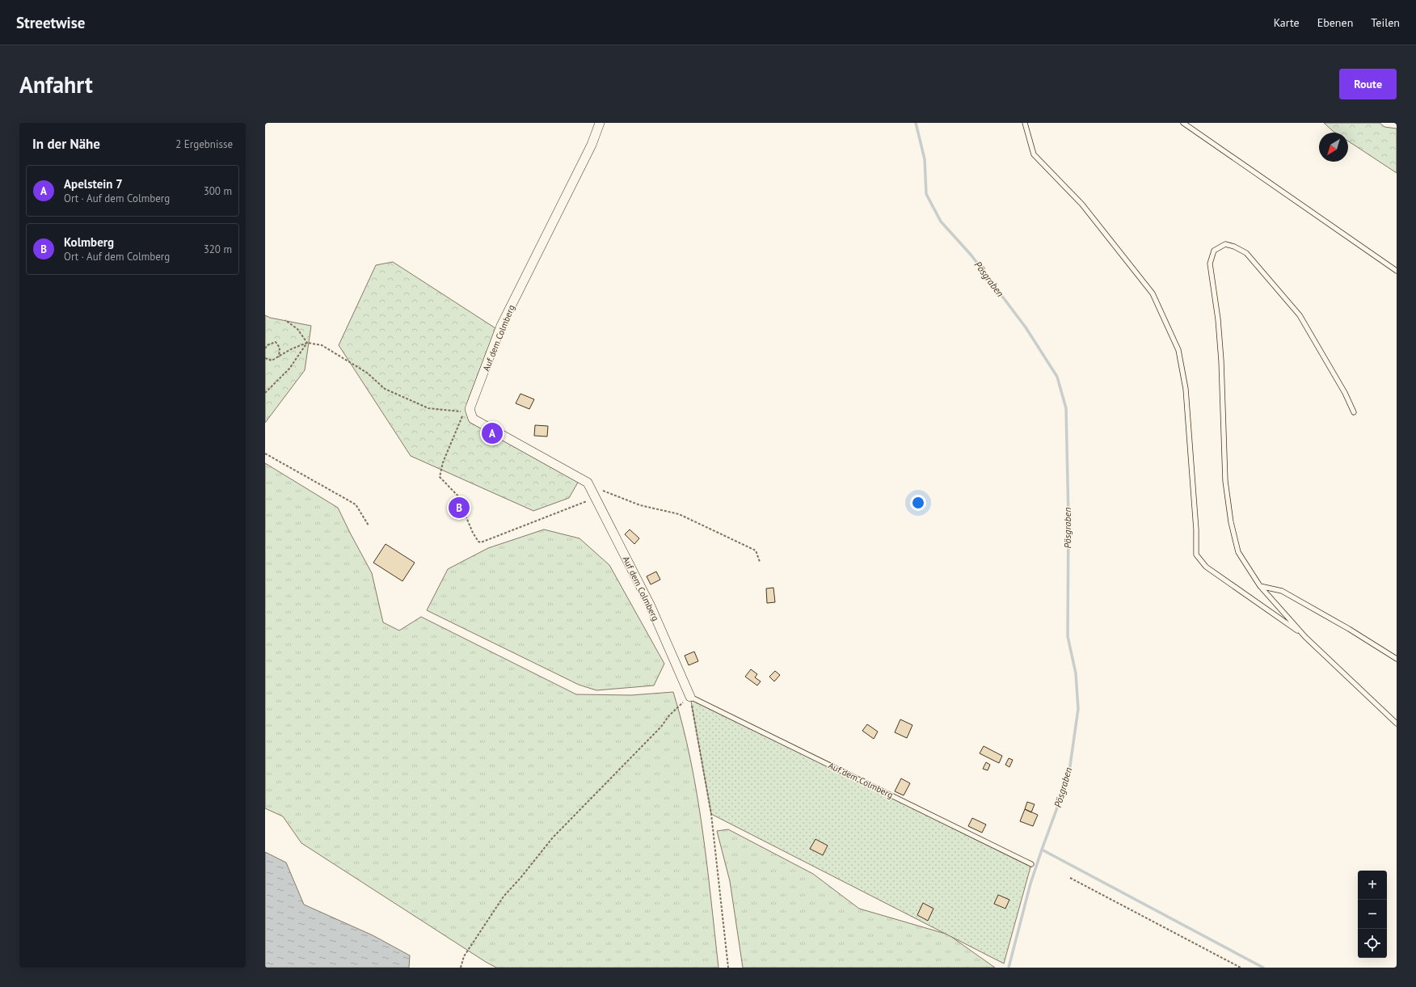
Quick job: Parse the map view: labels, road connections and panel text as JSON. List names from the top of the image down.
{
  "streets": {
    "street": ["Auf dem Colmberg"]
  },
  "water": ["Pösgraben"],
  "north": "bottom left",
  "page": {
    "header": "Streetwise",
    "nav": ["Karte", "Ebenen", "Teilen"],
    "buttons": "Route",
    "title": "Anfahrt",
    "heading": ["In der Nähe", "2 Ergebnisse"],
    "list": [
      {
        "mark": "A",
        "name": "Apelstein 7",
        "note": "Ort · Auf dem Colmberg",
        "value": "300 m"
      },
      {
        "mark": "B",
        "name": "Kolmberg",
        "note": "Ort · Auf dem Colmberg",
        "value": "320 m"
      }
    ],
    "pins": ["A", "B"],
    "map_buttons": ["+", "−"]
  }
}
